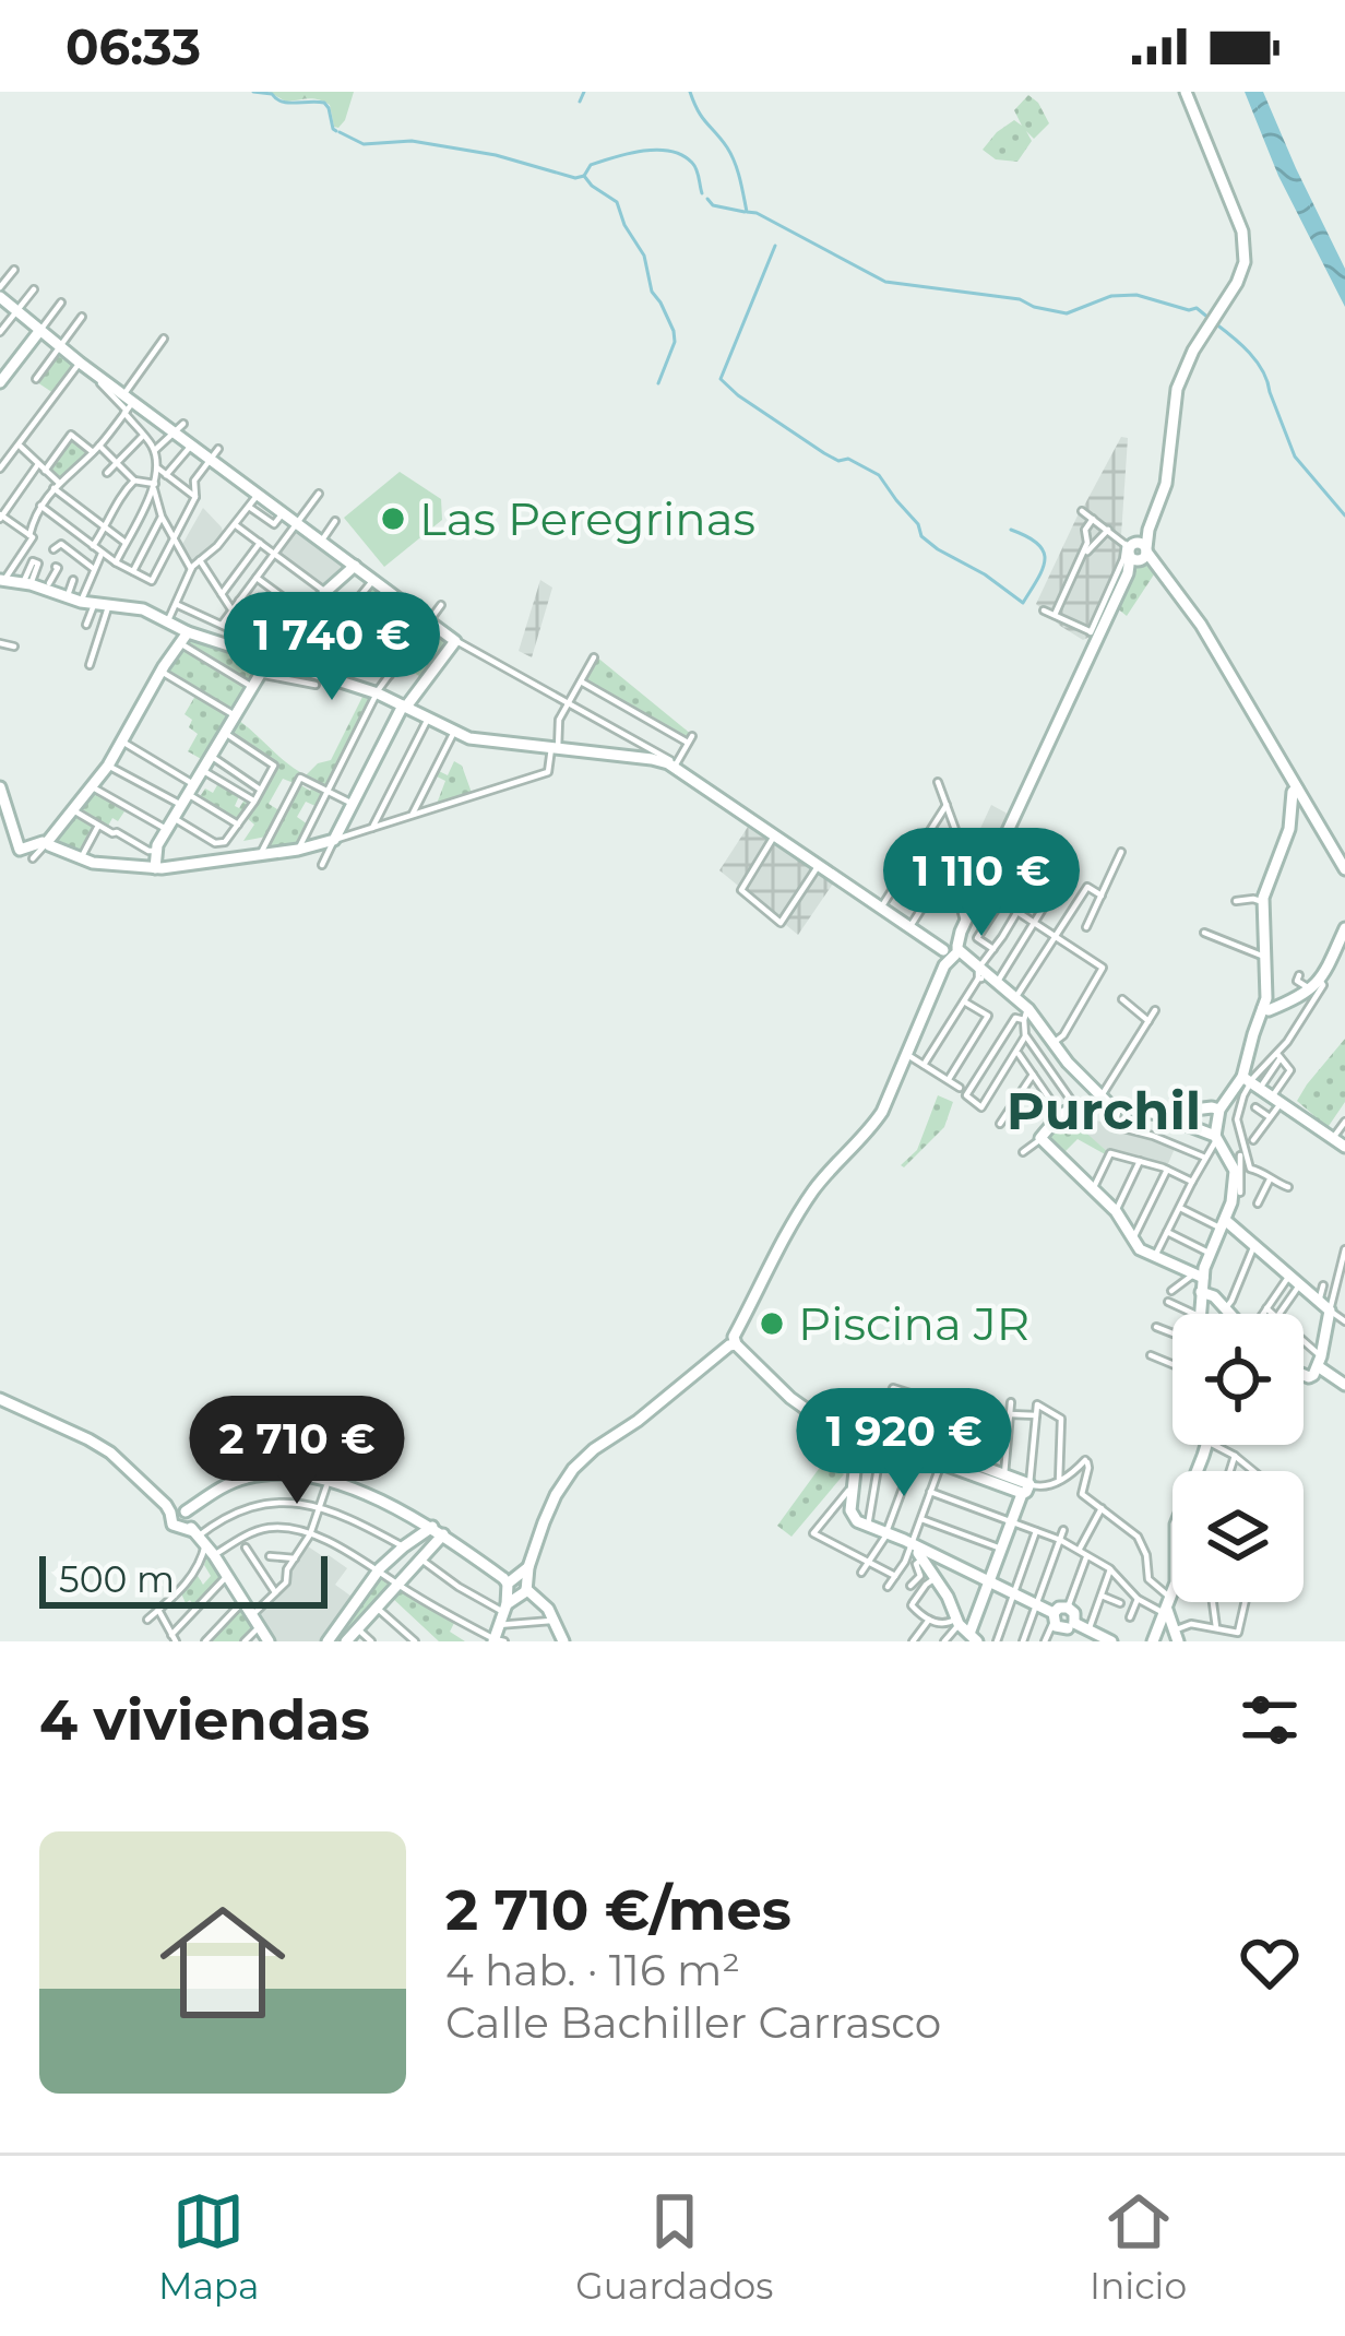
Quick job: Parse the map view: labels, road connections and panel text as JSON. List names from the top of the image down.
{
  "districts": ["Purchil"],
  "places": ["Las Peregrinas", "Piscina JR"],
  "scale_bar": "500 m",
  "page": {
    "status": "06:33",
    "price": [
      "1 740 €",
      "1 110 €",
      "1 920 €",
      "2 710 €"
    ],
    "scale": "500 m",
    "heading": "4 viviendas",
    "list": [
      {
        "name": "2 710 €/mes",
        "note": "4 hab. · 116 m² · Calle Bachiller Carrasco"
      }
    ],
    "tabs": ["Mapa", "Guardados", "Inicio"]
  }
}
